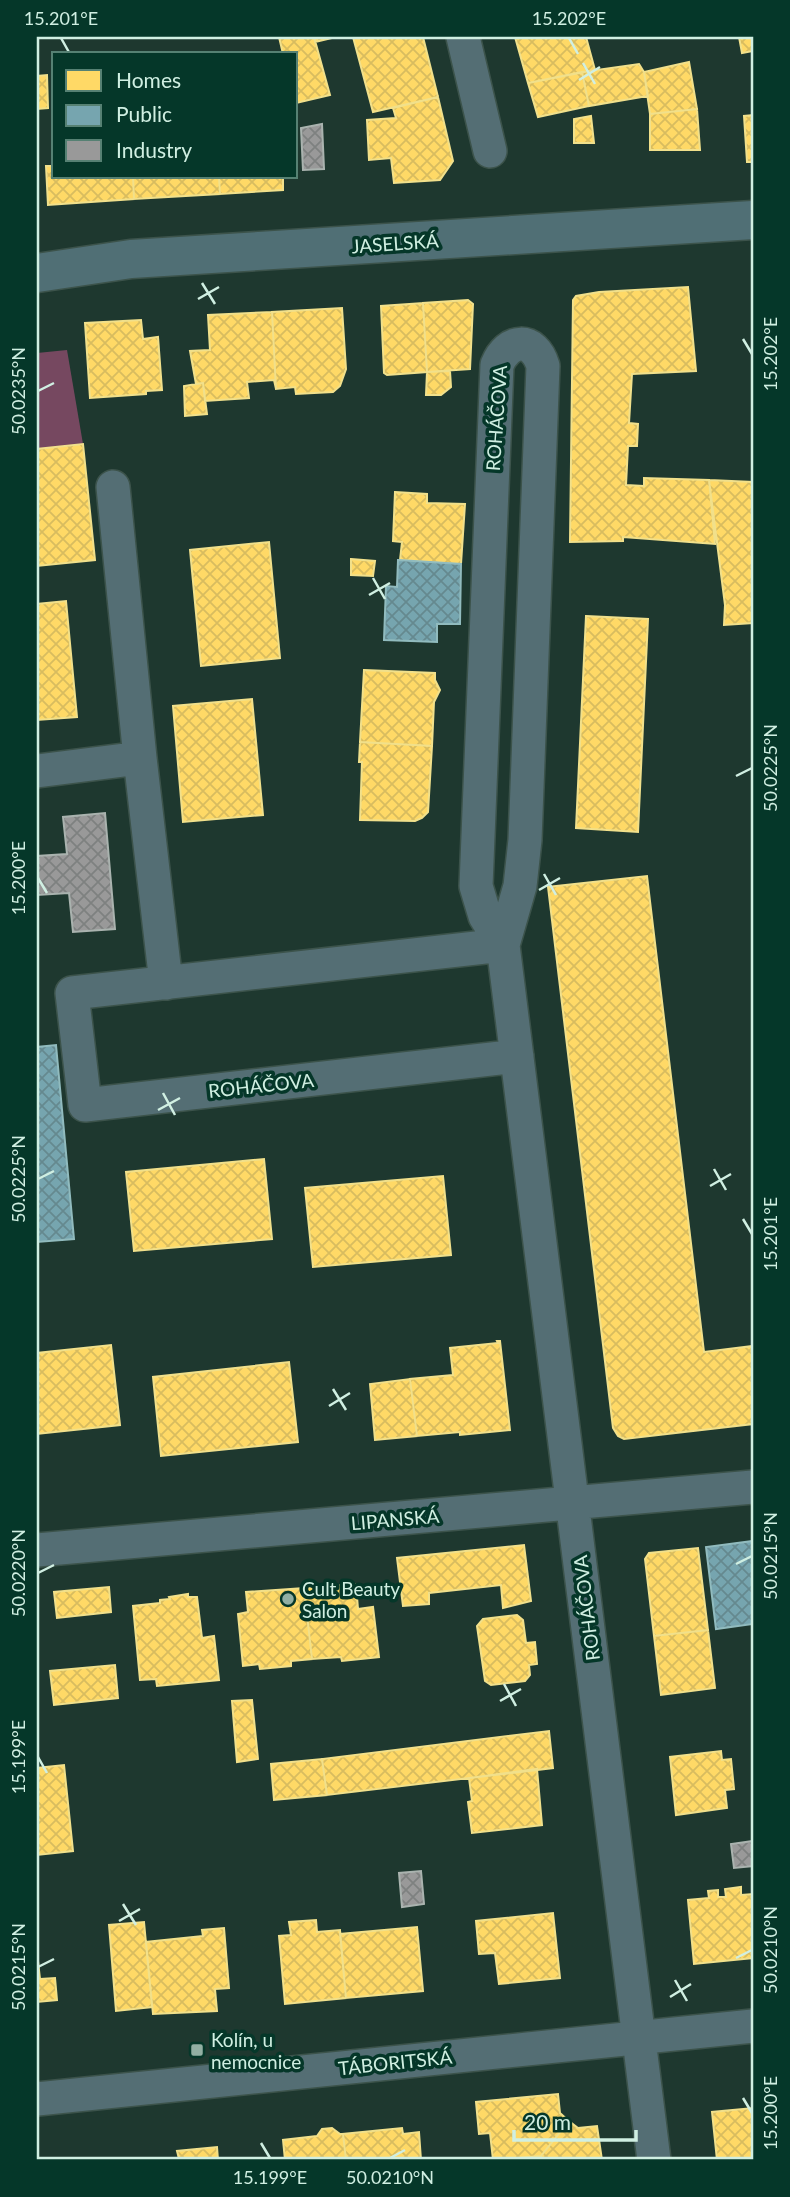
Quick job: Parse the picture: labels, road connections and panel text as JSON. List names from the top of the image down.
{
  "streets": {
    "street": [
      "JASELSKÁ",
      "ROHÁČOVA",
      "LIPANSKÁ",
      "TÁBORITSKÁ"
    ]
  },
  "crossings": [
    ["ROHÁČOVA", "LIPANSKÁ"],
    ["ROHÁČOVA", "TÁBORITSKÁ"]
  ],
  "places": {
    "other": ["Cult Beauty Salon"],
    "transit": ["Kolín, u nemocnice"]
  },
  "legend": ["Homes", "Public", "Industry"],
  "scale_bar": "20 m",
  "coordinates": [
    "15.201°E",
    "15.202°E",
    "50.0235°N",
    "50.0225°N",
    "15.200°E",
    "50.0215°N",
    "50.0220°N",
    "15.199°E",
    "50.0210°N"
  ]
}
